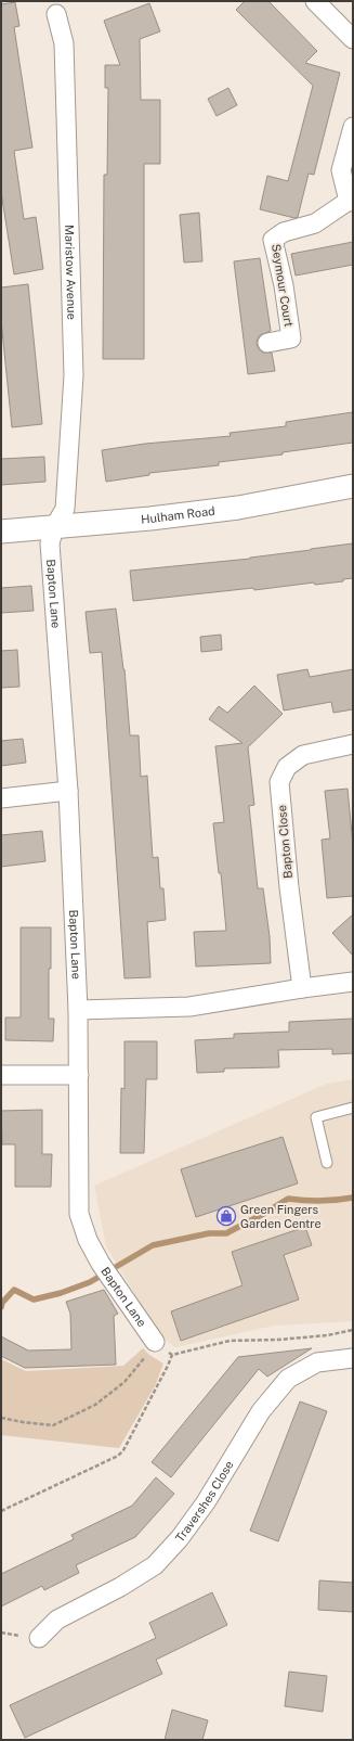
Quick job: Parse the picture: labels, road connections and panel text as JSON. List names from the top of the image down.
{
  "streets": {
    "street": [
      "Maristow Avenue",
      "Seymour Court",
      "Hulham Road",
      "Bapton Lane",
      "Bapton Close",
      "Travershes Close"
    ]
  },
  "crossings": [
    ["Maristow Avenue", "Hulham Road"],
    ["Maristow Avenue", "Bapton Lane"],
    ["Hulham Road", "Bapton Lane"]
  ],
  "places": {
    "shop": ["Green Fingers Garden Centre"]
  }
}
